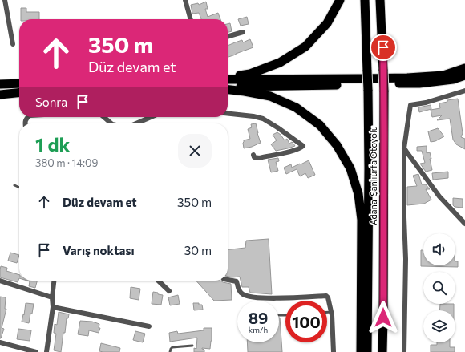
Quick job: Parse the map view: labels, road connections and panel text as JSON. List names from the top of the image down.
{
  "streets": {
    "highway": ["Adana-Şanlıurfa Otoyolu"]
  },
  "page": {
    "turn": ["350 m", "Düz devam et"],
    "then": "Sonra",
    "heading": ["1 dk", "380 m · 14:09"],
    "list": [
      {
        "name": "Düz devam et",
        "value": "350 m"
      },
      {
        "name": "Varış noktası",
        "value": "30 m"
      }
    ],
    "speed": "89 km/h",
    "limit": "100"
  }
}
